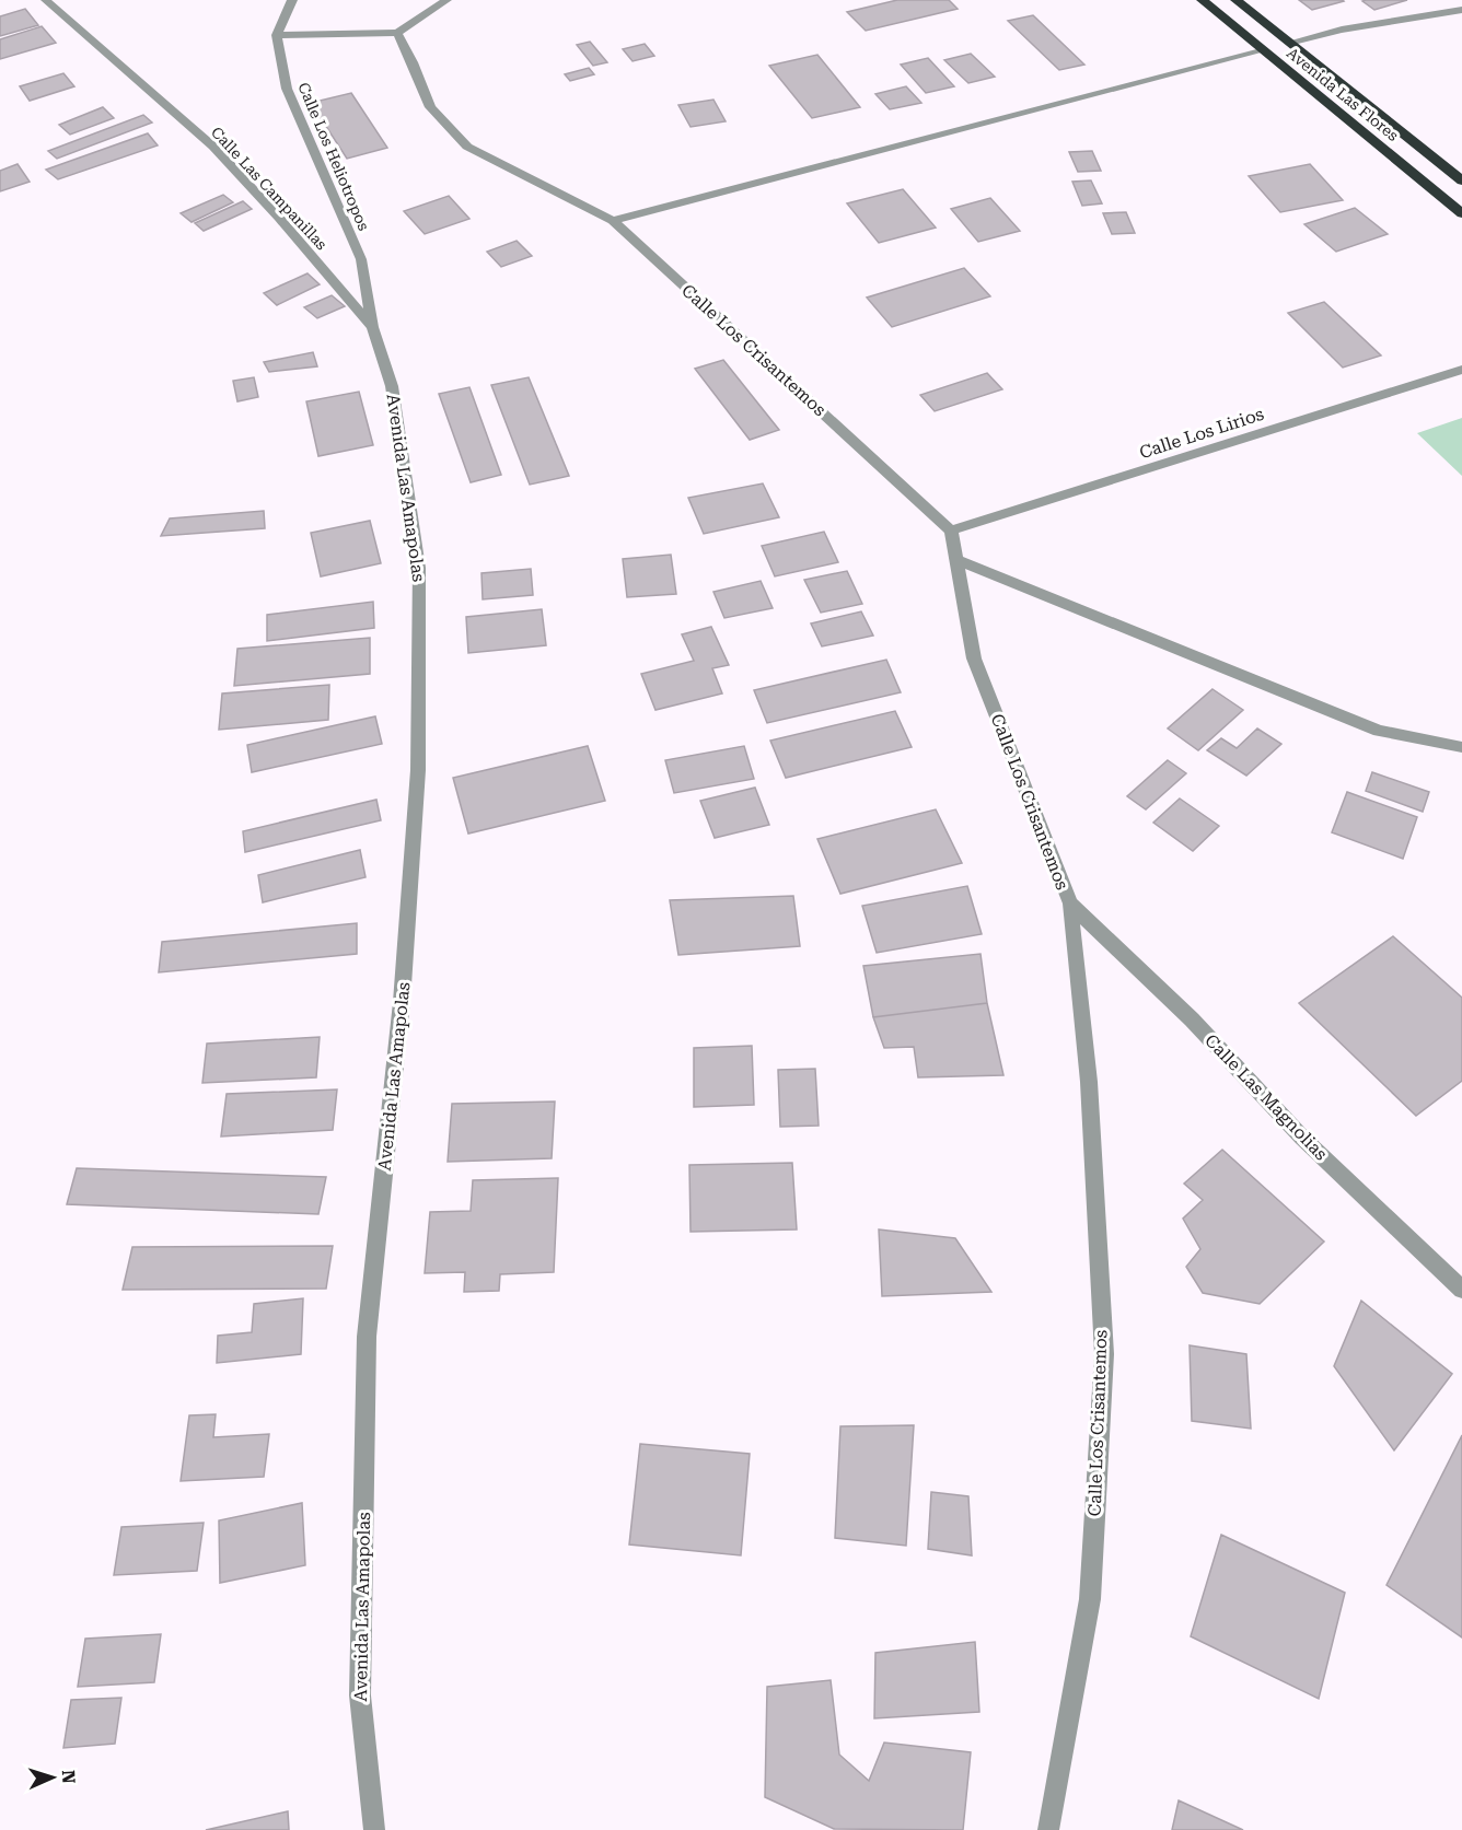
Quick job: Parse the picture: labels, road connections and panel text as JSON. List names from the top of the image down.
{
  "streets": {
    "highway": ["Avenida Las Flores"],
    "street": [
      "Calle Los Heliotropos",
      "Calle Las Campanillas",
      "Calle Los Crisantemos",
      "Calle Los Lirios",
      "Avenida Las Amapolas",
      "Calle Las Magnolias"
    ]
  },
  "crossings": [
    ["Calle Los Heliotropos", "Calle Las Campanillas"],
    ["Calle Los Heliotropos", "Avenida Las Amapolas"],
    ["Calle Las Campanillas", "Avenida Las Amapolas"],
    ["Calle Los Crisantemos", "Calle Los Lirios"],
    ["Calle Los Crisantemos", "Calle Las Magnolias"]
  ],
  "north": "right"
}
